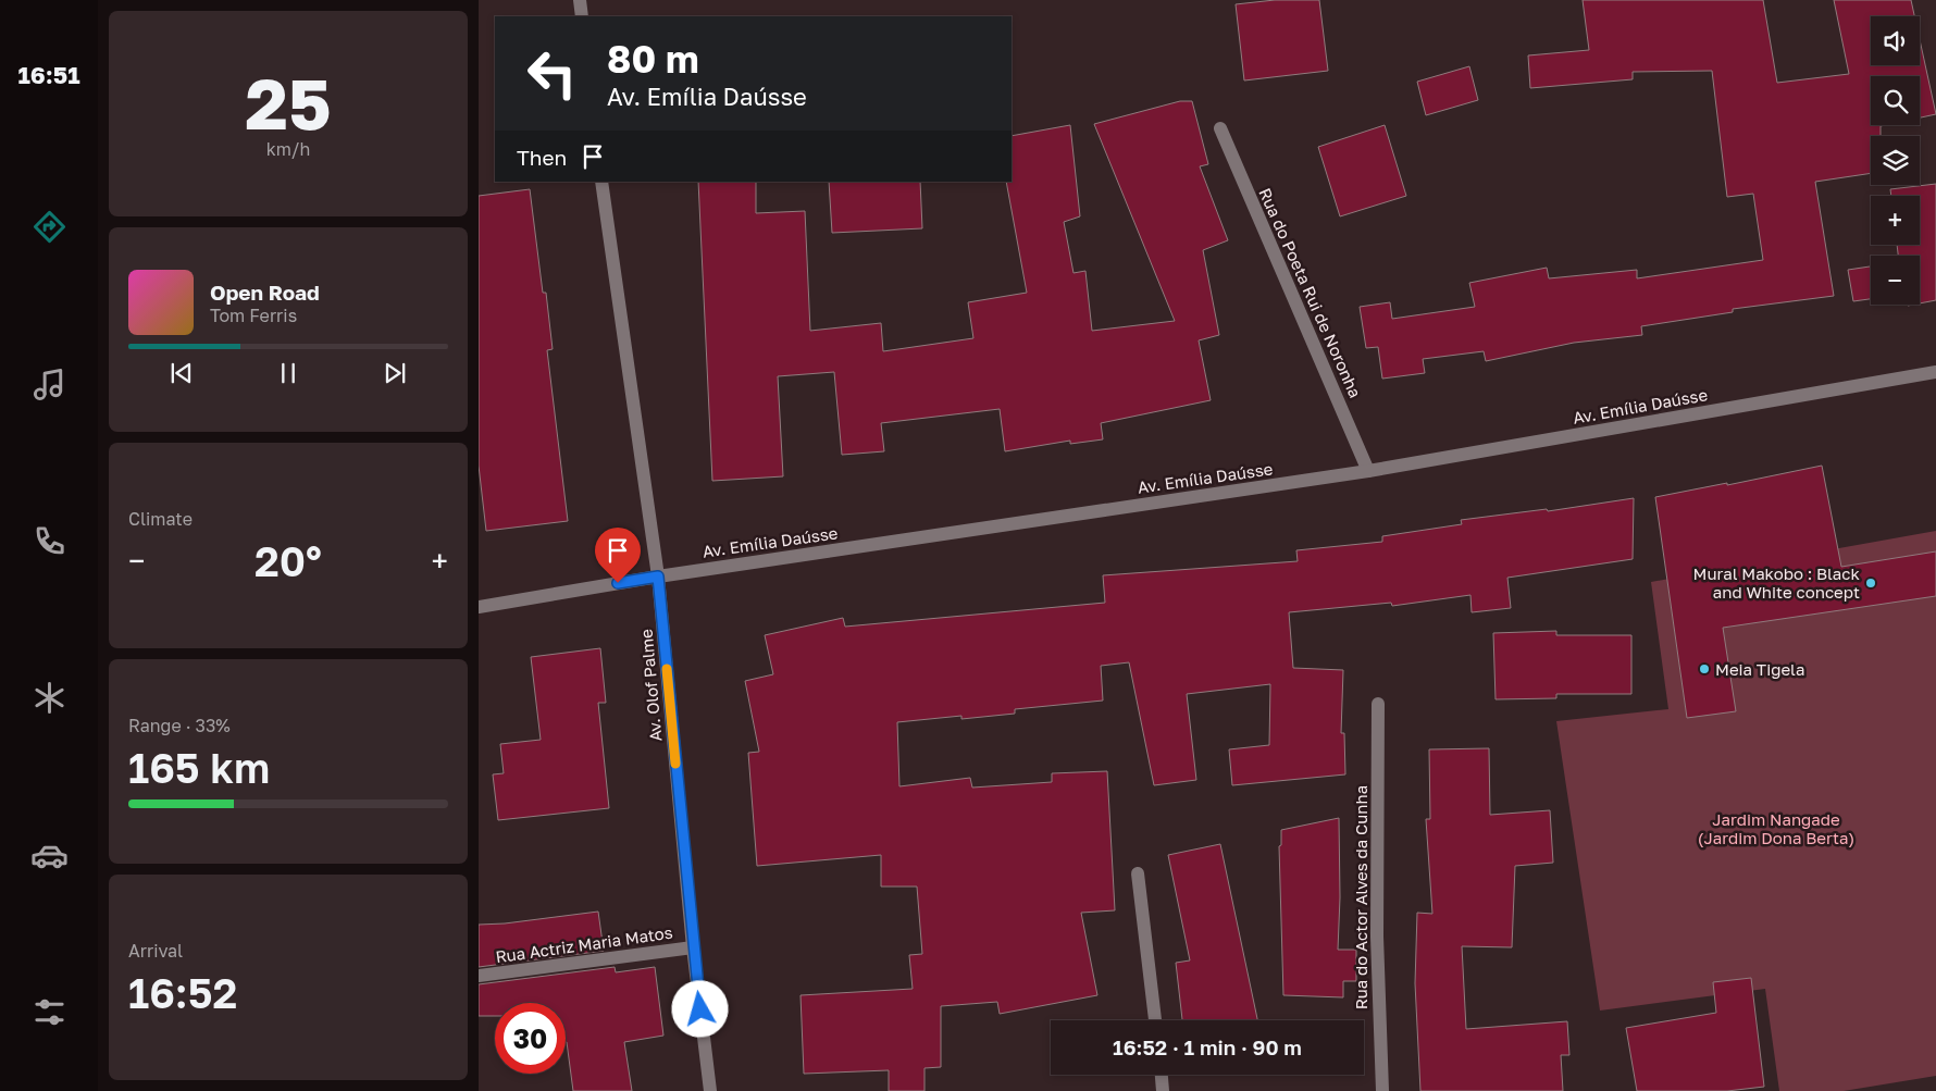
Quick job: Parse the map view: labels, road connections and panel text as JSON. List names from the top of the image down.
{
  "streets": {
    "street": [
      "Rua do Poeta Rui de Noronha",
      "Av. Emília Daússe",
      "Av. Olof Palme",
      "Rua do Actor Alves da Cunha",
      "Rua Actriz Maria Matos"
    ]
  },
  "crossings": [
    ["Rua do Poeta Rui de Noronha", "Av. Emília Daússe"],
    ["Av. Emília Daússe", "Av. Olof Palme"],
    ["Av. Olof Palme", "Rua Actriz Maria Matos"]
  ],
  "parks": ["Jardim Nangade (Jardim Dona Berta)"],
  "places": ["Mural Makobo : Black and White concept", "Meia Tigela"],
  "page": {
    "tabs": "16:51",
    "tile": [
      ["25", "km/h"],
      "Climate",
      ["Range · 33%", "165 km"],
      ["Arrival", "16:52"]
    ],
    "map_buttons": ["+", "−"],
    "turn": ["80 m", "Av. Emília Daússe"],
    "then": "Then",
    "song": ["Open Road", "Tom Ferris"],
    "heat": ["−", "20°", "+"],
    "limit": "30",
    "trip": "16:52 · 1 min · 90 m"
  }
}
